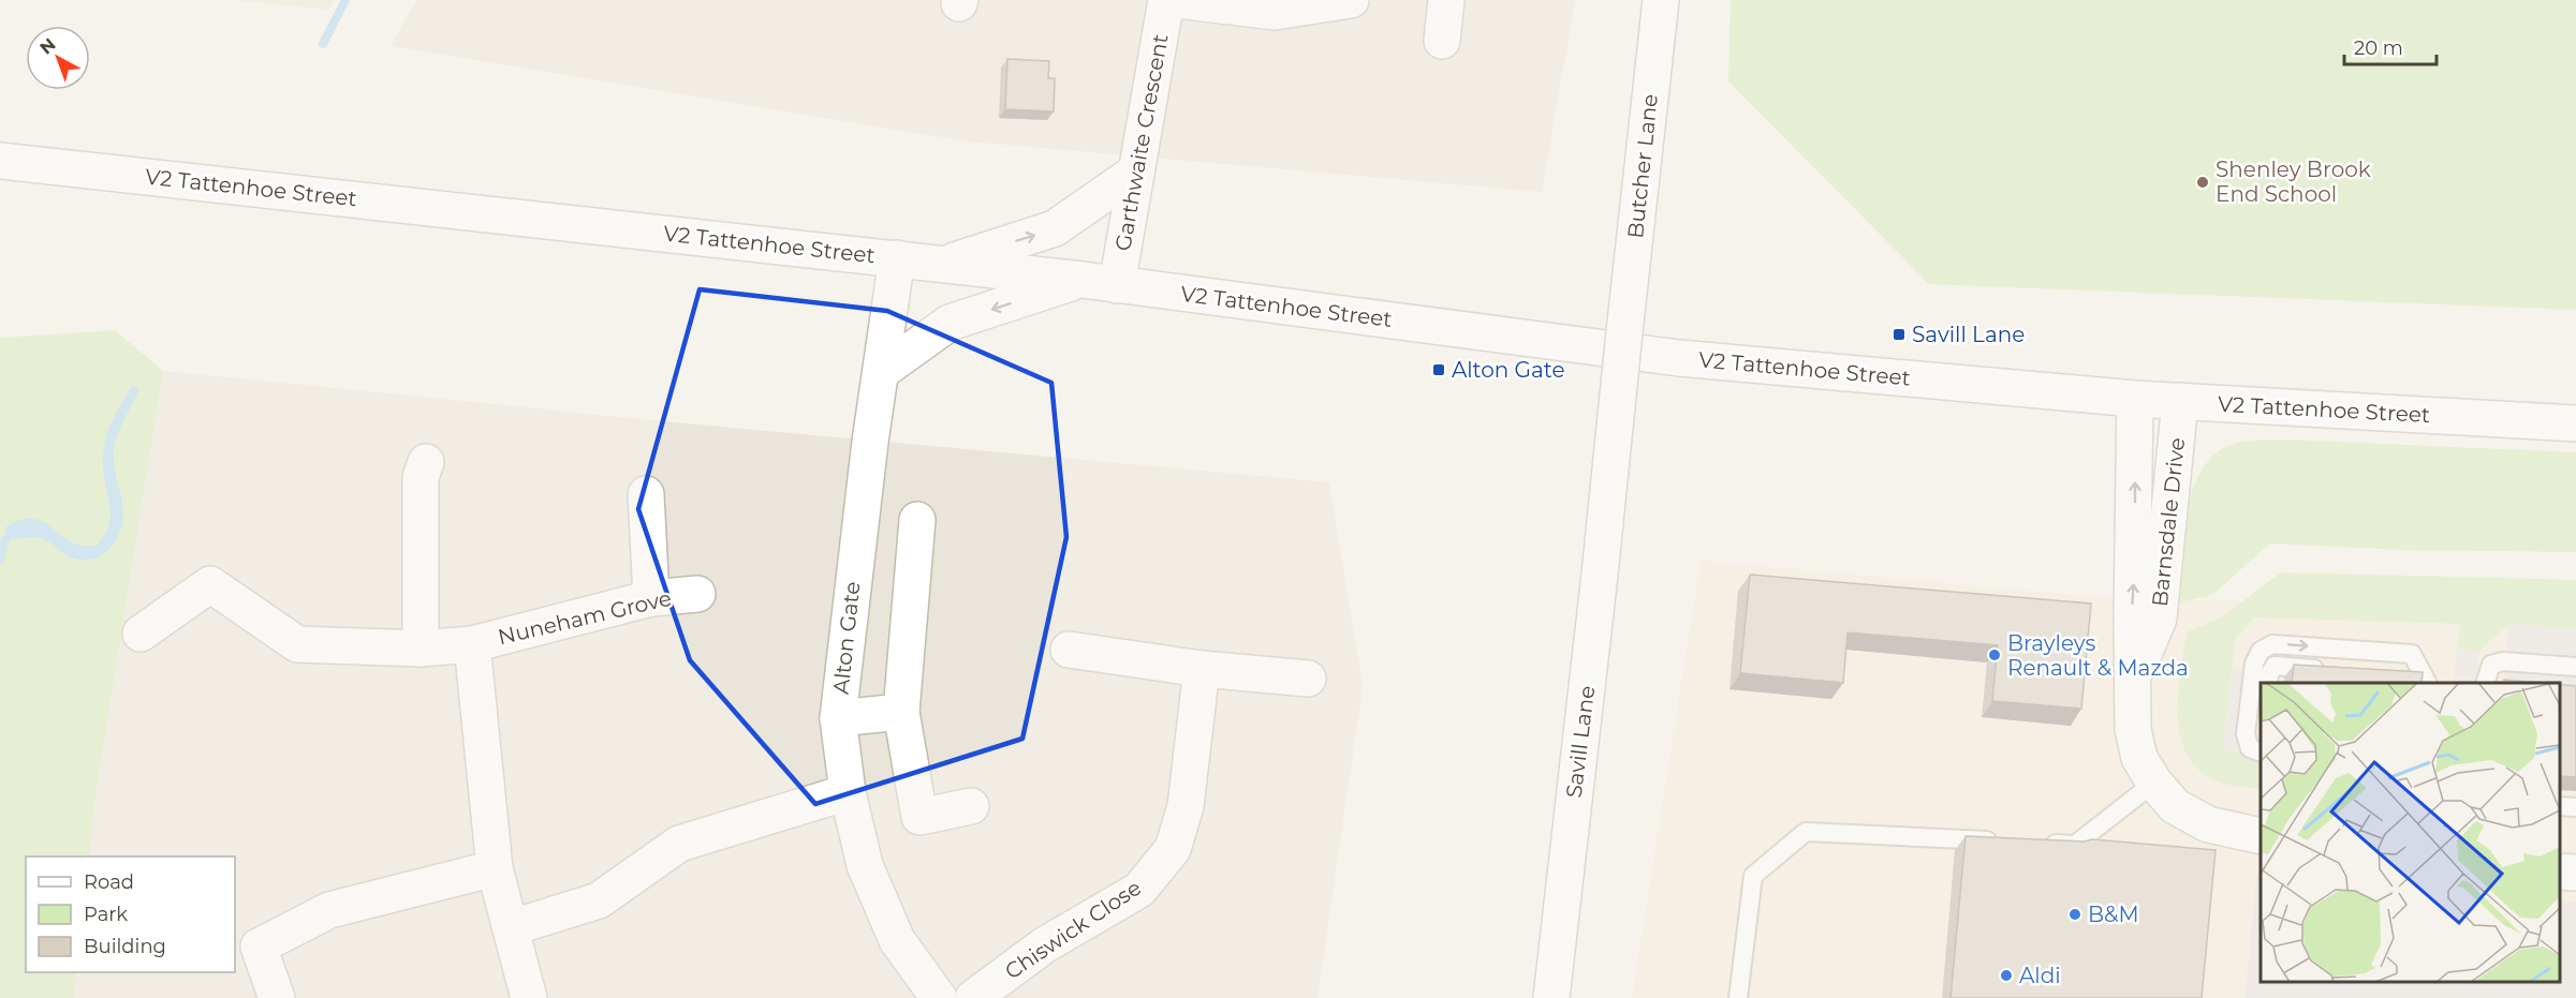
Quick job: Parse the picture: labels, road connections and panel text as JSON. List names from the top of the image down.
{
  "streets": {
    "street": [
      "Garthwaite Crescent",
      "Butcher Lane",
      "V2 Tattenhoe Street",
      "Barnsdale Drive",
      "Nuneham Grove",
      "Alton Gate",
      "Savill Lane",
      "Chiswick Close"
    ]
  },
  "crossings": [
    ["Garthwaite Crescent", "V2 Tattenhoe Street"],
    ["Butcher Lane", "Savill Lane"],
    ["V2 Tattenhoe Street", "Barnsdale Drive"],
    ["V2 Tattenhoe Street", "Alton Gate"]
  ],
  "places": {
    "other": [
      "Shenley Brook End School",
      "Brayleys Renault & Mazda",
      "B&M",
      "Aldi"
    ],
    "transit": ["Savill Lane", "Alton Gate"]
  },
  "legend": ["Road", "Park", "Building"],
  "scale_bar": "20 m",
  "north": "top left"
}
